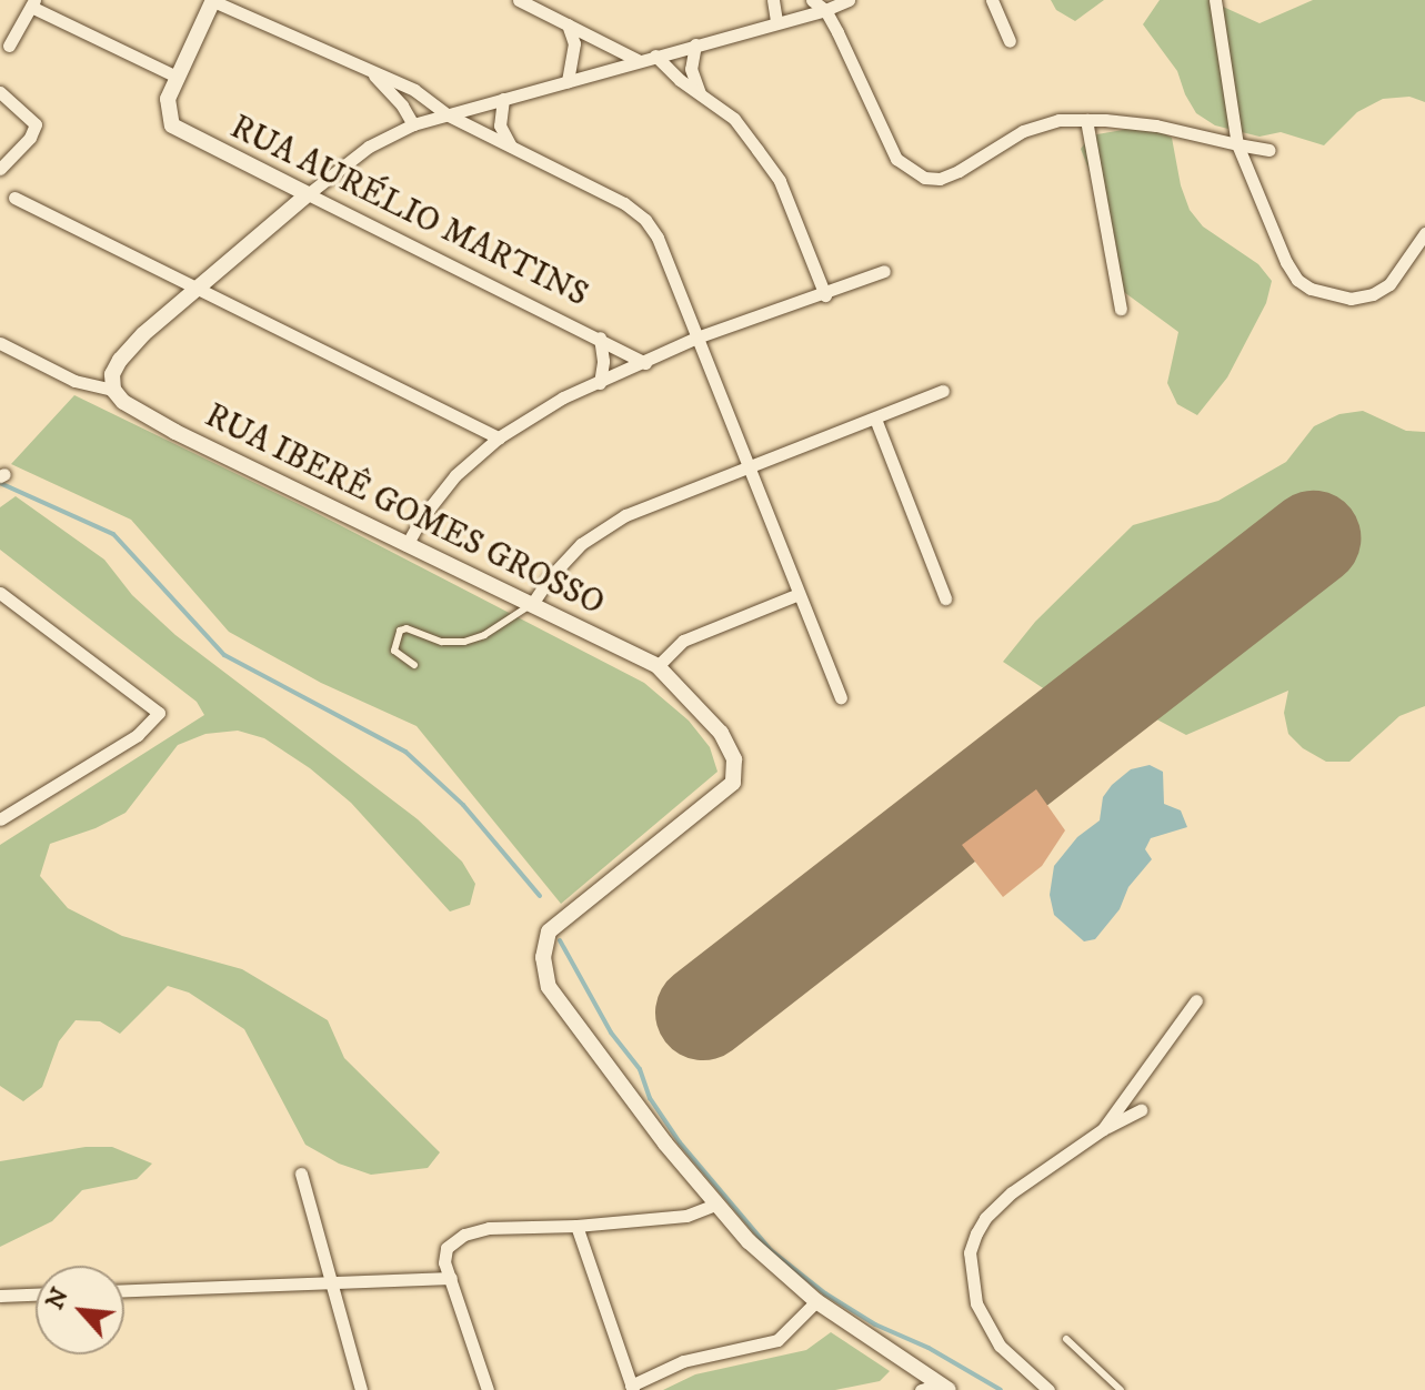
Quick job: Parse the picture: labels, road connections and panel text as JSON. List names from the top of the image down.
{
  "streets": {
    "street": ["RUA AURÉLIO MARTINS", "RUA IBERÊ GOMES GROSSO"]
  },
  "north": "top left"
}
